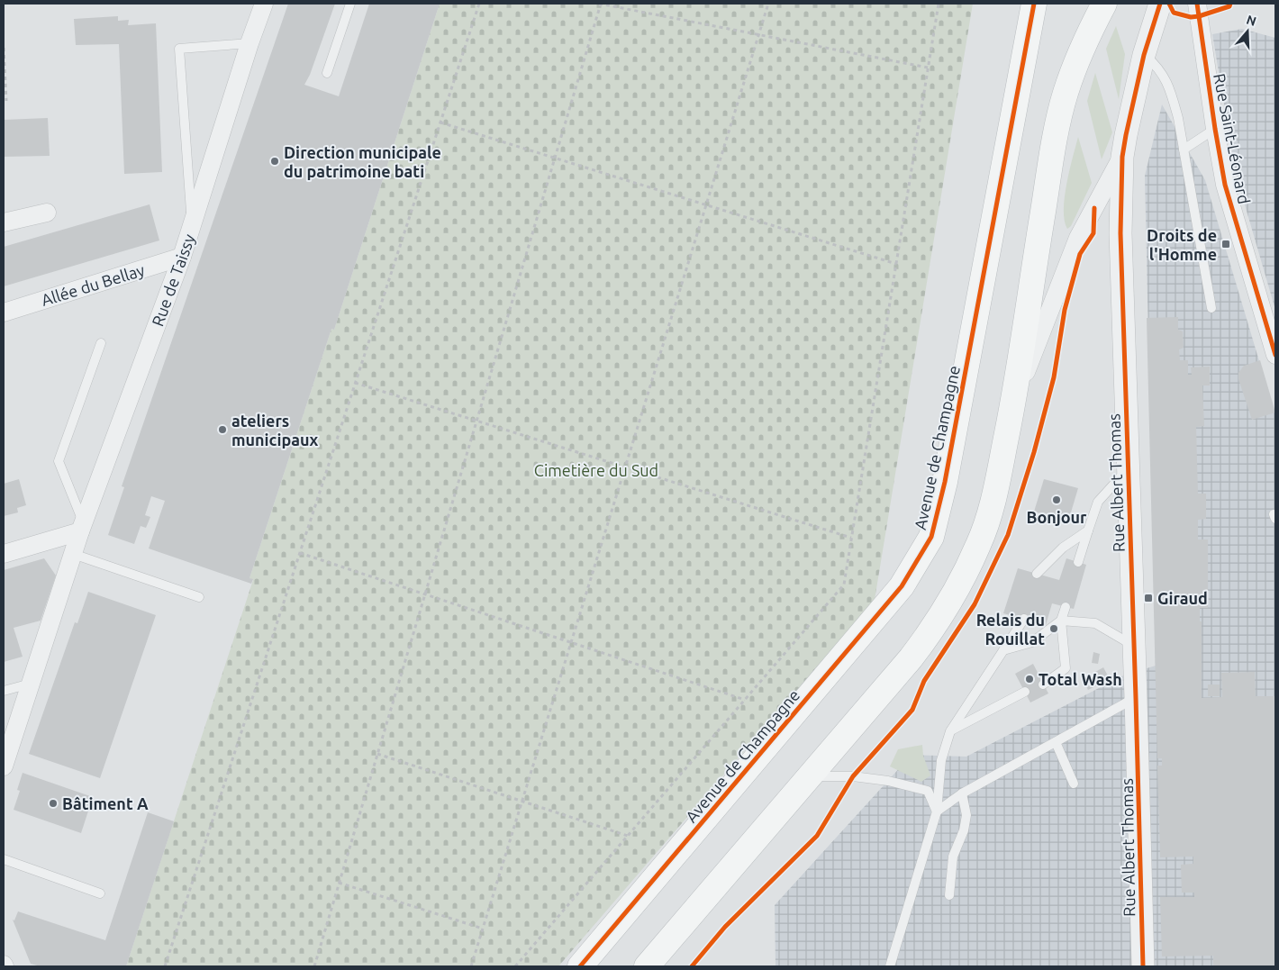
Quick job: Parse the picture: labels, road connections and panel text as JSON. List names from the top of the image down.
{
  "streets": {
    "main road": ["Avenue de Champagne"],
    "street": [
      "Rue Saint-Léonard",
      "Rue de Taissy",
      "Allée du Bellay",
      "Rue Albert Thomas"
    ]
  },
  "crossings": [
    ["Rue de Taissy", "Allée du Bellay"]
  ],
  "parks": ["Cimetière du Sud"],
  "places": {
    "other": [
      "Direction municipale du patrimoine bati",
      "ateliers municipaux",
      "Bonjour",
      "Relais du Rouillat",
      "Total Wash",
      "Bâtiment A"
    ],
    "transit": ["Droits de l'Homme", "Giraud"]
  },
  "north": "top"
}
